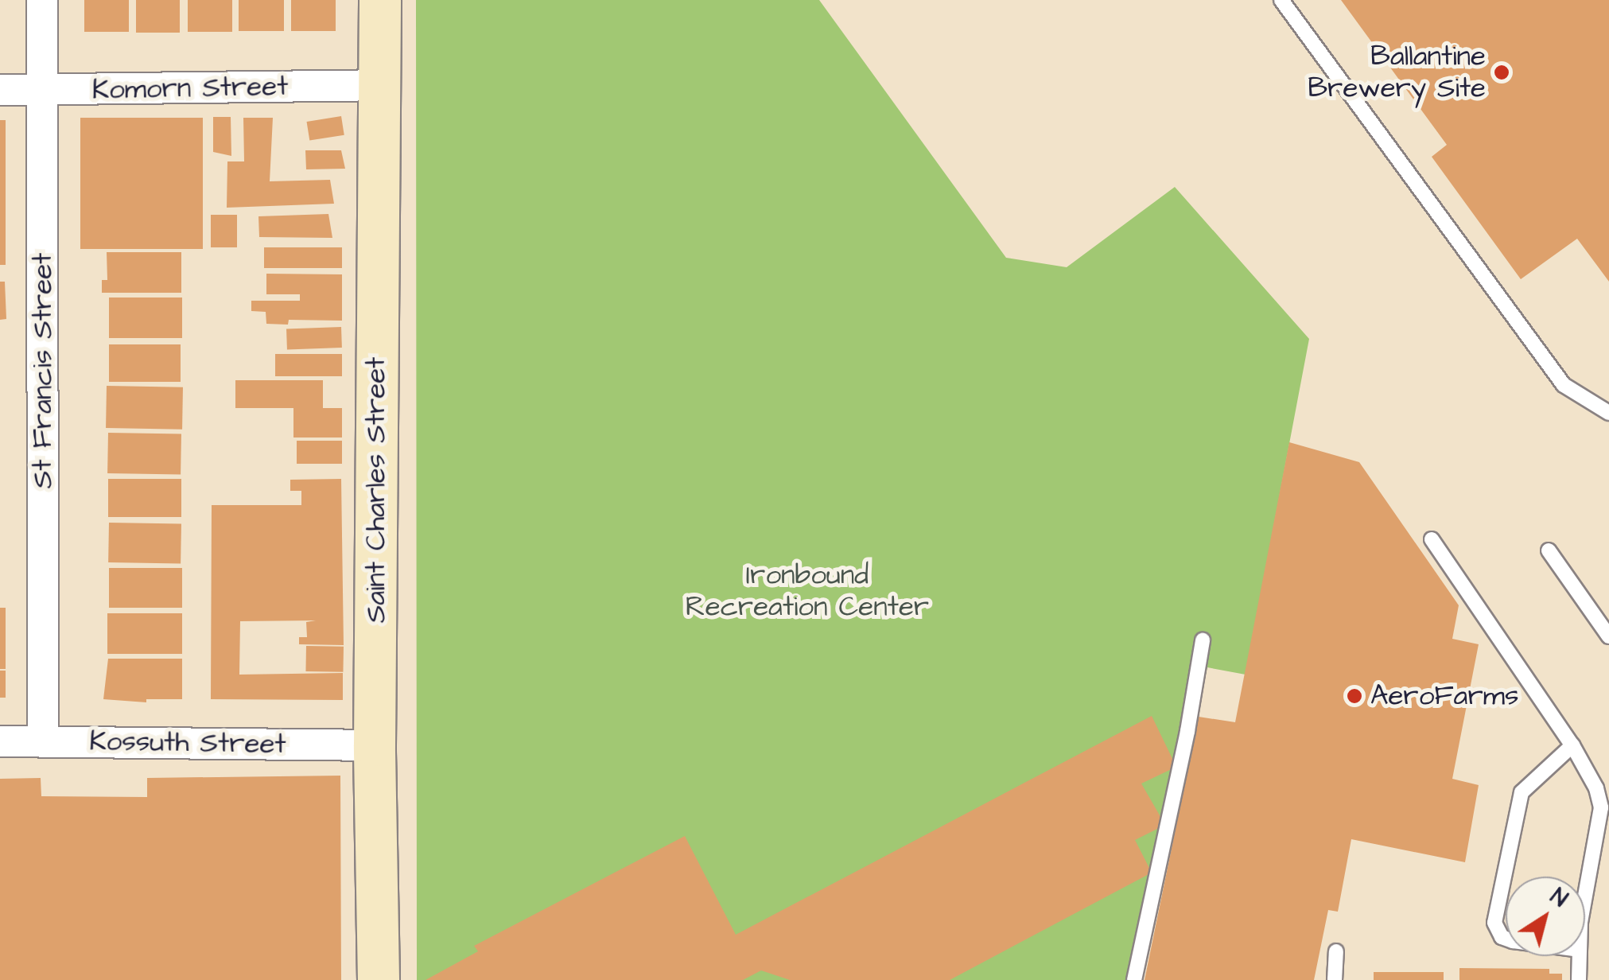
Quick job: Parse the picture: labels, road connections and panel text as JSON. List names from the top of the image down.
{
  "streets": {
    "street": [
      "Komorn Street",
      "St Francis Street",
      "Saint Charles Street",
      "Kossuth Street"
    ]
  },
  "crossings": [
    ["Komorn Street", "St Francis Street"],
    ["Komorn Street", "Saint Charles Street"],
    ["St Francis Street", "Kossuth Street"],
    ["Saint Charles Street", "Kossuth Street"]
  ],
  "parks": ["Ironbound Recreation Center"],
  "places": ["Ballantine Brewery Site", "AeroFarms"],
  "north": "top right"
}
